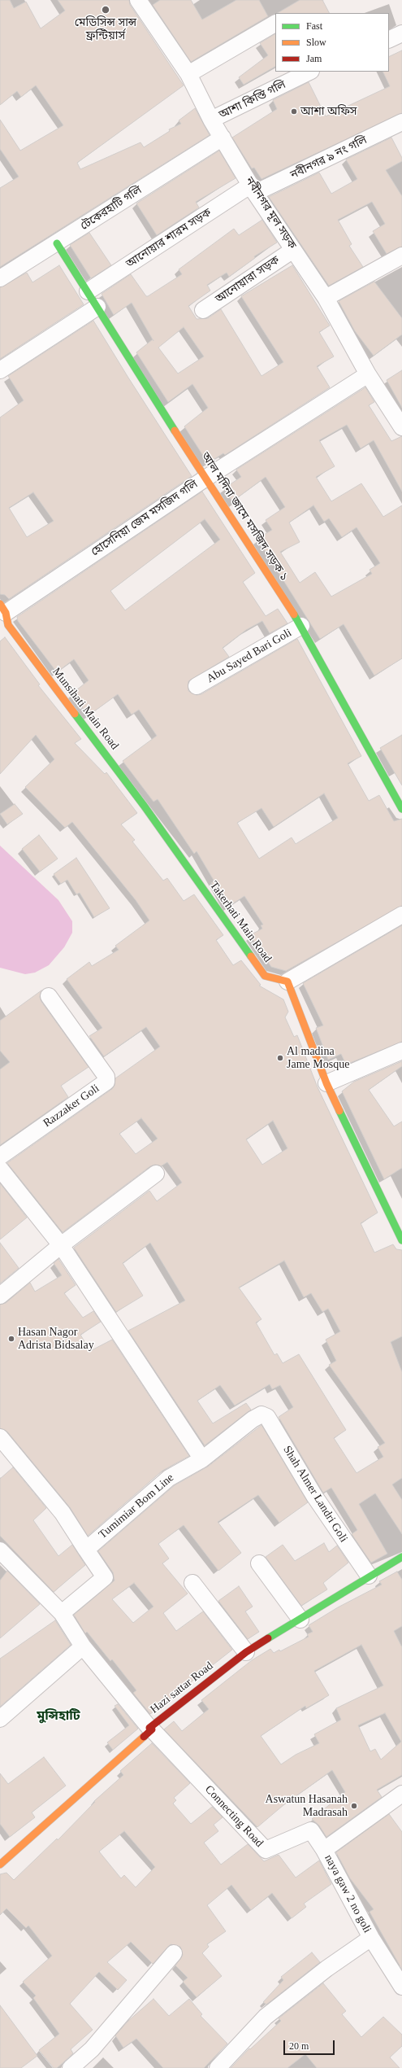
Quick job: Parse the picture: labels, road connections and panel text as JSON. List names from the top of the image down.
{
  "streets": {
    "street": [
      "আশা কিস্তি গলি",
      "নবীনগর ৯ নং গলি",
      "টেকেরহাটি গলি",
      "নবীনগর মূল সড়ক",
      "আনোয়ার শারম সড়ক",
      "আনোয়ারা সড়ক",
      "আল মদিনা জামে মসজিদ সড়ক ১",
      "হোসেনিয়া জেম মসজিদ গলি",
      "Abu Sayed Bari Goli",
      "Munsihati Main Road",
      "Takerhati Main Road",
      "Razzaker Goli",
      "Shah Almer Landri Goli",
      "Tumimiar Bom Line",
      "Hazi sattar Road",
      "Connecting Road",
      "naya gaw 2 no goli"
    ]
  },
  "crossings": [
    ["আশা কিস্তি গলি", "নবীনগর মূল সড়ক"],
    ["নবীনগর ৯ নং গলি", "নবীনগর মূল সড়ক"],
    ["নবীনগর ৯ নং গলি", "আনোয়ার শারম সড়ক"],
    ["টেকেরহাটি গলি", "নবীনগর মূল সড়ক"],
    ["টেকেরহাটি গলি", "আল মদিনা জামে মসজিদ সড়ক ১"],
    ["নবীনগর মূল সড়ক", "আনোয়ার শারম সড়ক"],
    ["নবীনগর মূল সড়ক", "আনোয়ারা সড়ক"],
    ["নবীনগর মূল সড়ক", "হোসেনিয়া জেম মসজিদ গলি"],
    ["আনোয়ার শারম সড়ক", "আল মদিনা জামে মসজিদ সড়ক ১"],
    ["আল মদিনা জামে মসজিদ সড়ক ১", "হোসেনিয়া জেম মসজিদ গলি"],
    ["আল মদিনা জামে মসজিদ সড়ক ১", "Abu Sayed Bari Goli"],
    ["হোসেনিয়া জেম মসজিদ গলি", "Munsihati Main Road"],
    ["Munsihati Main Road", "Takerhati Main Road"],
    ["Shah Almer Landri Goli", "Tumimiar Bom Line"],
    ["Shah Almer Landri Goli", "Hazi sattar Road"],
    ["Hazi sattar Road", "Connecting Road"],
    ["Connecting Road", "naya gaw 2 no goli"]
  ],
  "districts": ["মুন্সিহাটি"],
  "places": [
    "মেডিসিন্স সান্স ফ্রন্টিয়ার্স",
    "আশা অফিস",
    "Al madina Jame Mosque",
    "Hasan Nagor Adrista Bidsalay",
    "Aswatun Hasanah Madrasah"
  ],
  "legend": ["Fast", "Slow", "Jam"],
  "scale_bar": "20 m"
}
